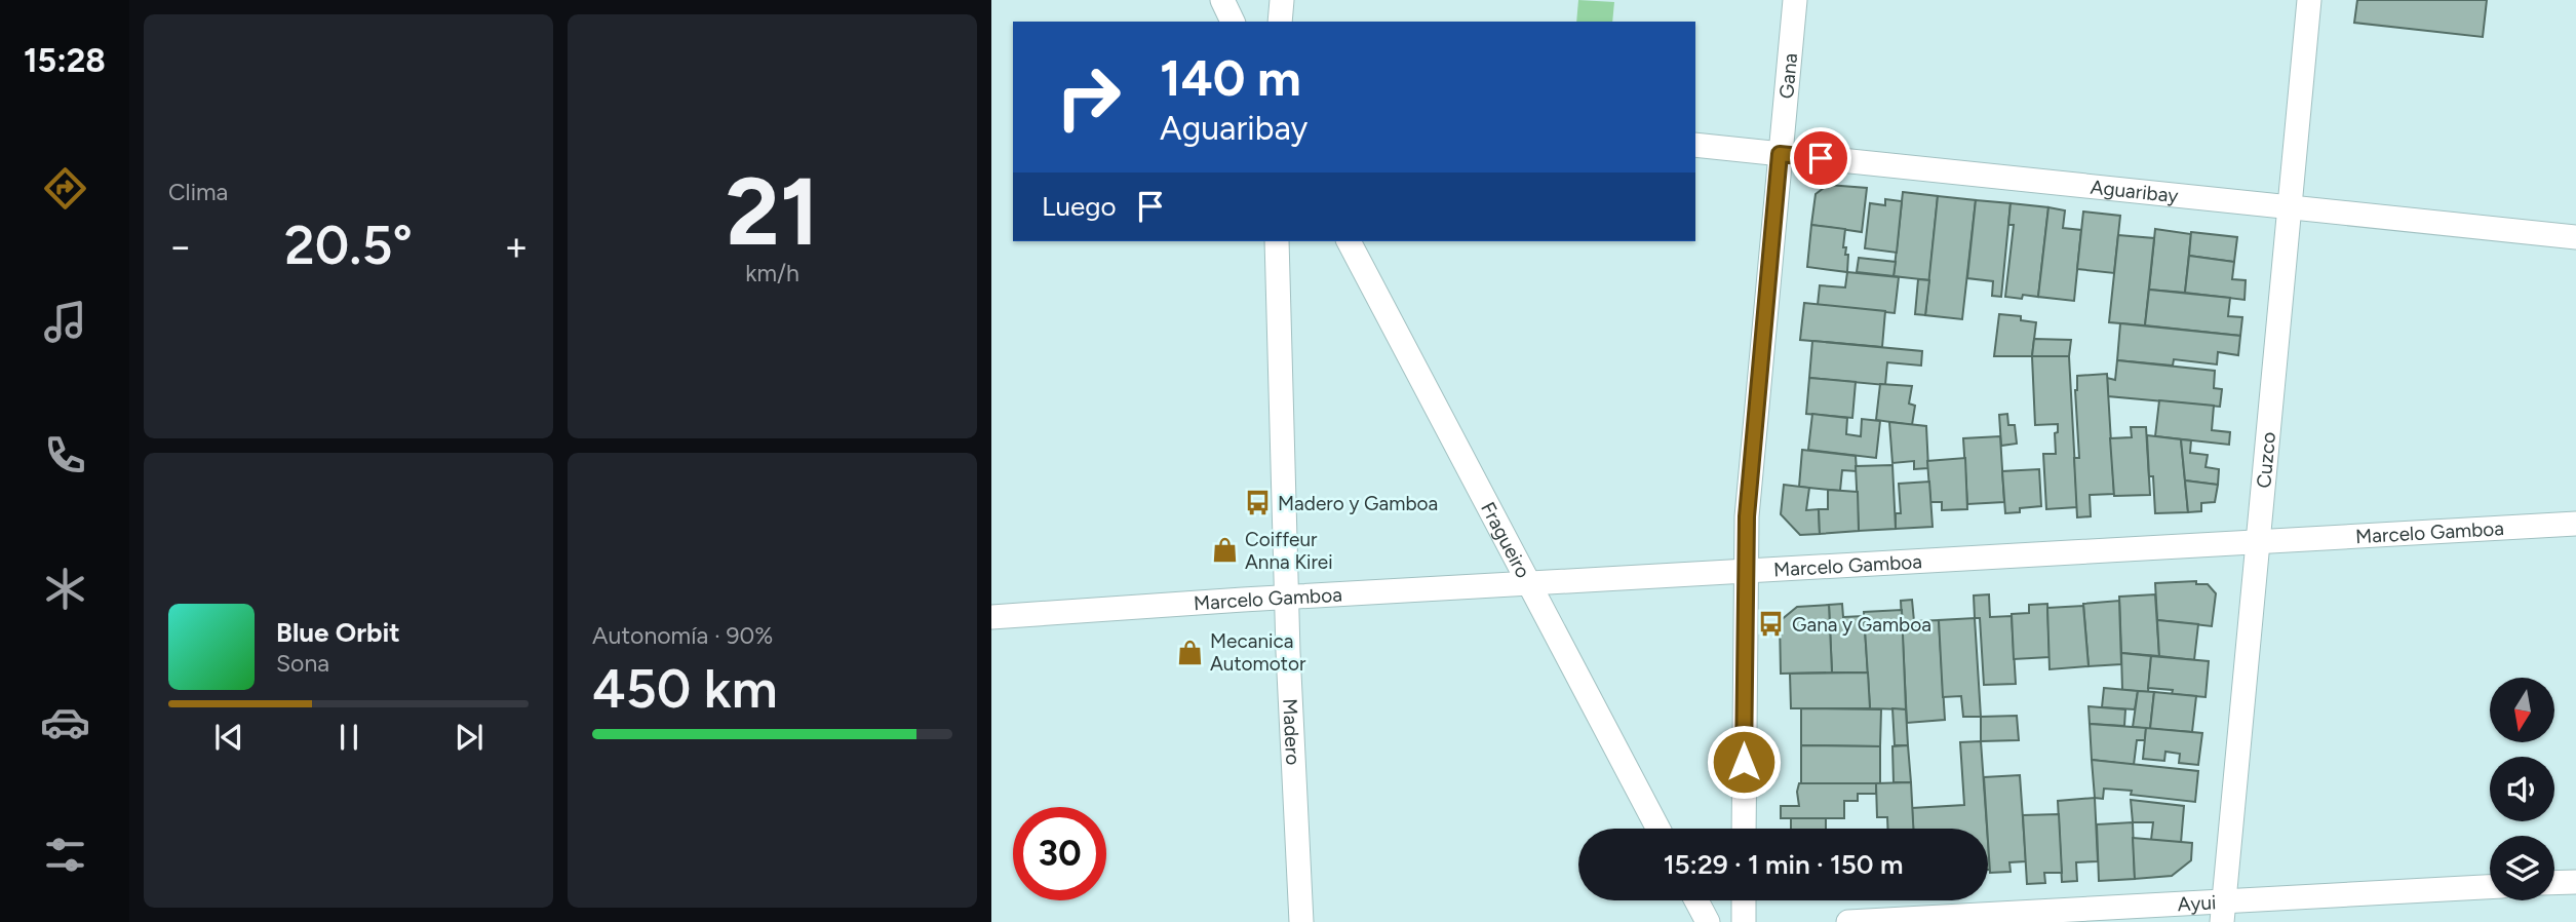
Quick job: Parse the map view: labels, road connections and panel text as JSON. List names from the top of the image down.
{
  "streets": {
    "street": [
      "Gana",
      "Aguaribay",
      "Cuzco",
      "Marcelo Gamboa",
      "Fragueiro",
      "Madero",
      "Ayui"
    ]
  },
  "crossings": [
    ["Gana", "Aguaribay"],
    ["Gana", "Marcelo Gamboa"],
    ["Aguaribay", "Cuzco"],
    ["Cuzco", "Marcelo Gamboa"],
    ["Cuzco", "Ayui"],
    ["Marcelo Gamboa", "Fragueiro"],
    ["Marcelo Gamboa", "Madero"]
  ],
  "places": {
    "bus stop": ["Madero y Gamboa", "Gana y Gamboa"],
    "shop": ["Coiffeur Anna Kirei", "Mecanica Automotor"]
  },
  "north": "bottom",
  "page": {
    "tabs": "15:28",
    "tile": [
      "Clima",
      ["21", "km/h"],
      ["Autonomía · 90%", "450 km"]
    ],
    "turn": ["140 m", "Aguaribay"],
    "then": "Luego",
    "heat": ["−", "20.5°", "+"],
    "song": ["Blue Orbit", "Sona"],
    "limit": "30",
    "trip": "15:29 · 1 min · 150 m"
  }
}
